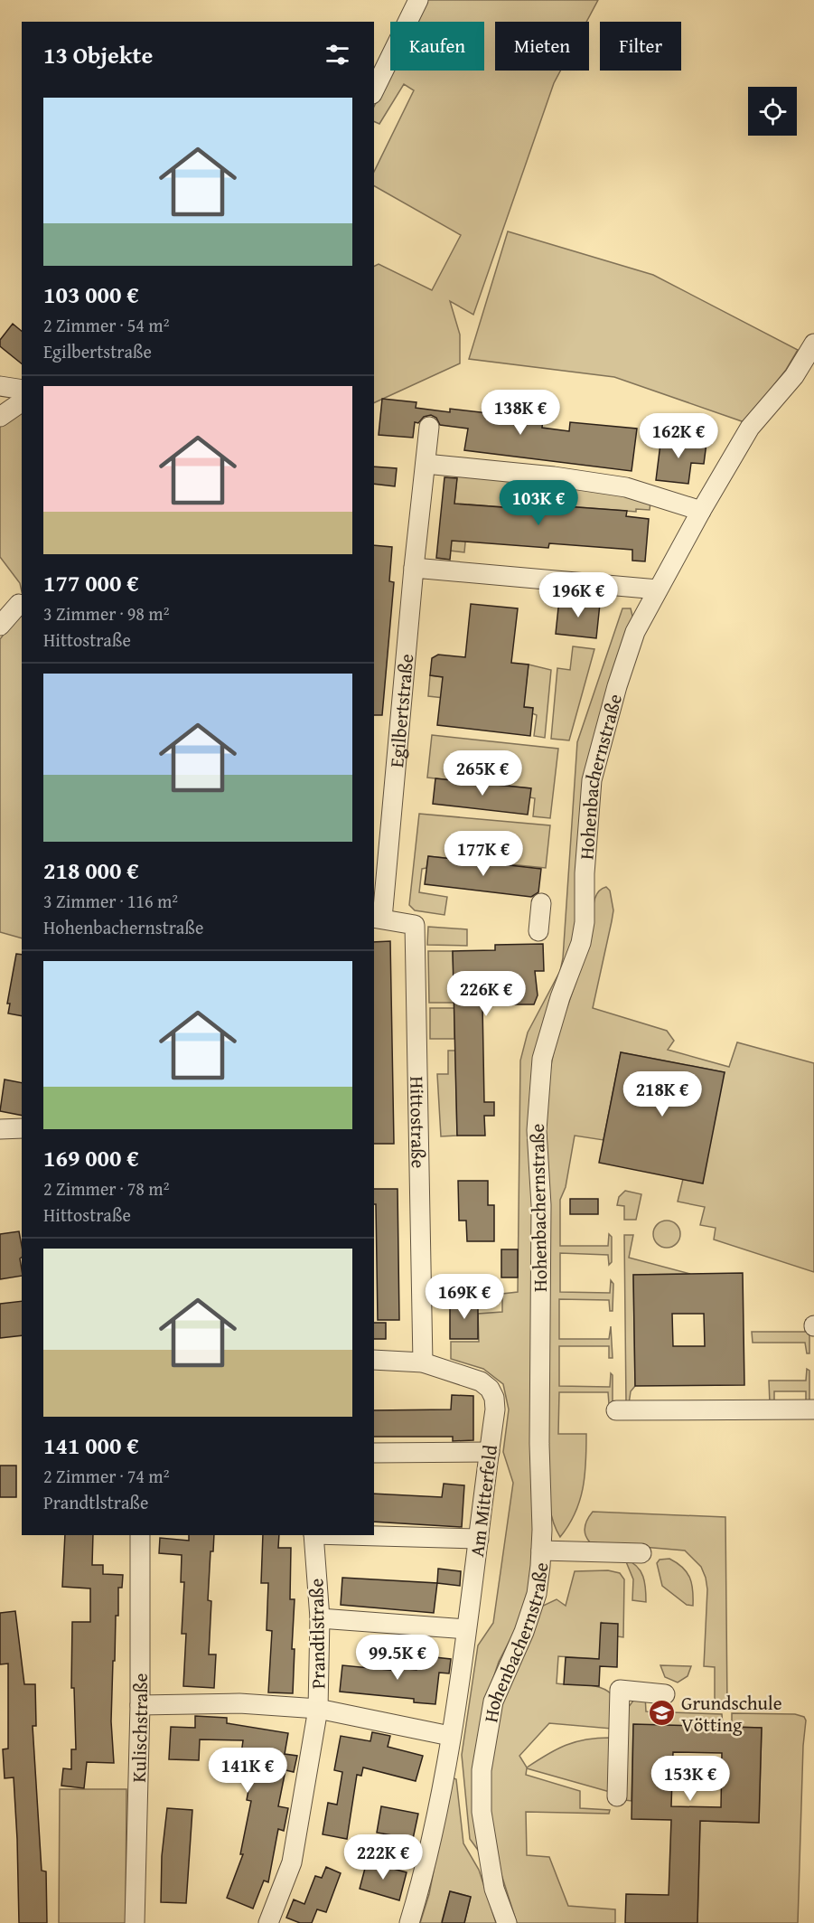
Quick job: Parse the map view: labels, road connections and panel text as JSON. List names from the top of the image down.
{
  "streets": {
    "street": [
      "Egilbertstraße",
      "Hohenbachernstraße",
      "Hittostraße",
      "Am Mitterfeld",
      "Prandtlstraße",
      "Kulischstraße"
    ]
  },
  "crossings": [
    ["Egilbertstraße", "Hittostraße"],
    ["Hittostraße", "Am Mitterfeld"]
  ],
  "places": {
    "school or university": ["Grundschule Vötting"]
  },
  "page": {
    "chip": ["Kaufen", "Mieten", "Filter"],
    "heading": "13 Objekte",
    "list": [
      {
        "name": "103 000 €",
        "note": "2 Zimmer · 54 m² · Egilbertstraße"
      },
      {
        "name": "177 000 €",
        "note": "3 Zimmer · 98 m² · Hittostraße"
      },
      {
        "name": "218 000 €",
        "note": "3 Zimmer · 116 m² · Hohenbachernstraße"
      },
      {
        "name": "169 000 €",
        "note": "2 Zimmer · 78 m² · Hittostraße"
      },
      {
        "name": "141 000 €",
        "note": "2 Zimmer · 74 m² · Prandtlstraße"
      }
    ],
    "price": [
      "138K €",
      "162K €",
      "103K €",
      "196K €",
      "265K €",
      "177K €",
      "226K €",
      "218K €",
      "169K €",
      "99.5K €",
      "141K €",
      "153K €",
      "222K €"
    ]
  }
}
